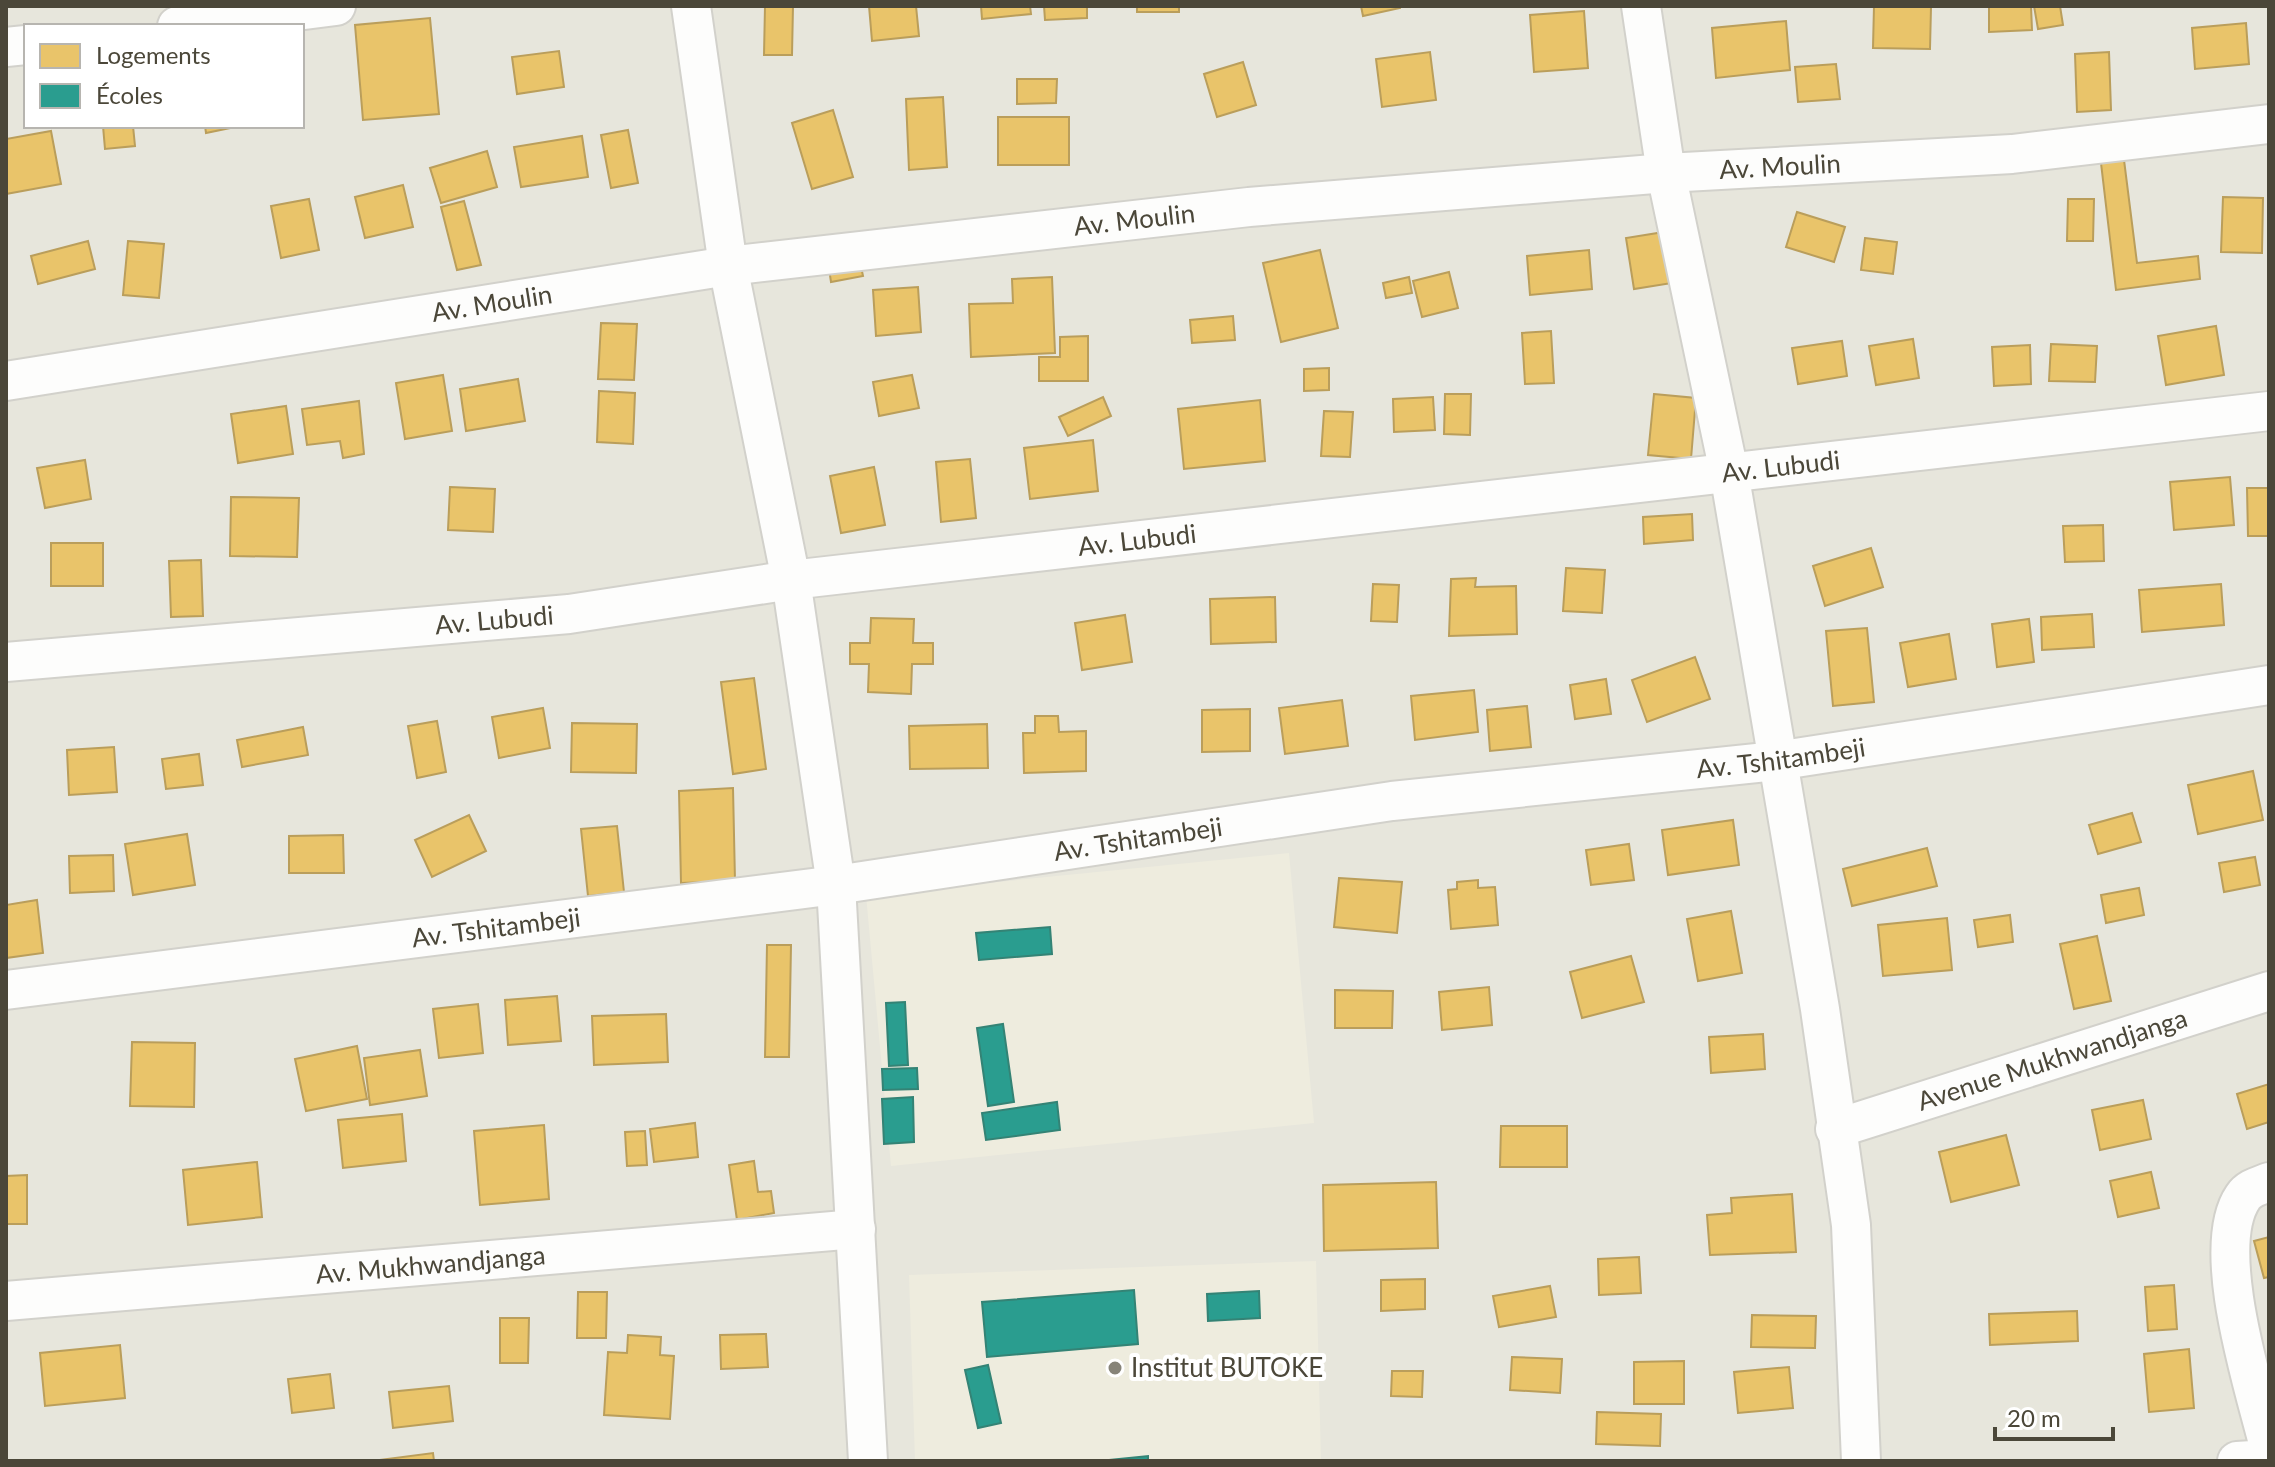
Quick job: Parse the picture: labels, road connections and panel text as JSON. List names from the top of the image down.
{
  "streets": {
    "street": [
      "Av. Moulin",
      "Av. Lubudi",
      "Av. Tshitambeji",
      "Avenue Mukhwandjanga",
      "Av. Mukhwandjanga"
    ]
  },
  "places": ["Institut BUTOKE"],
  "legend": ["Logements", "Écoles"],
  "scale_bar": "20 m"
}
